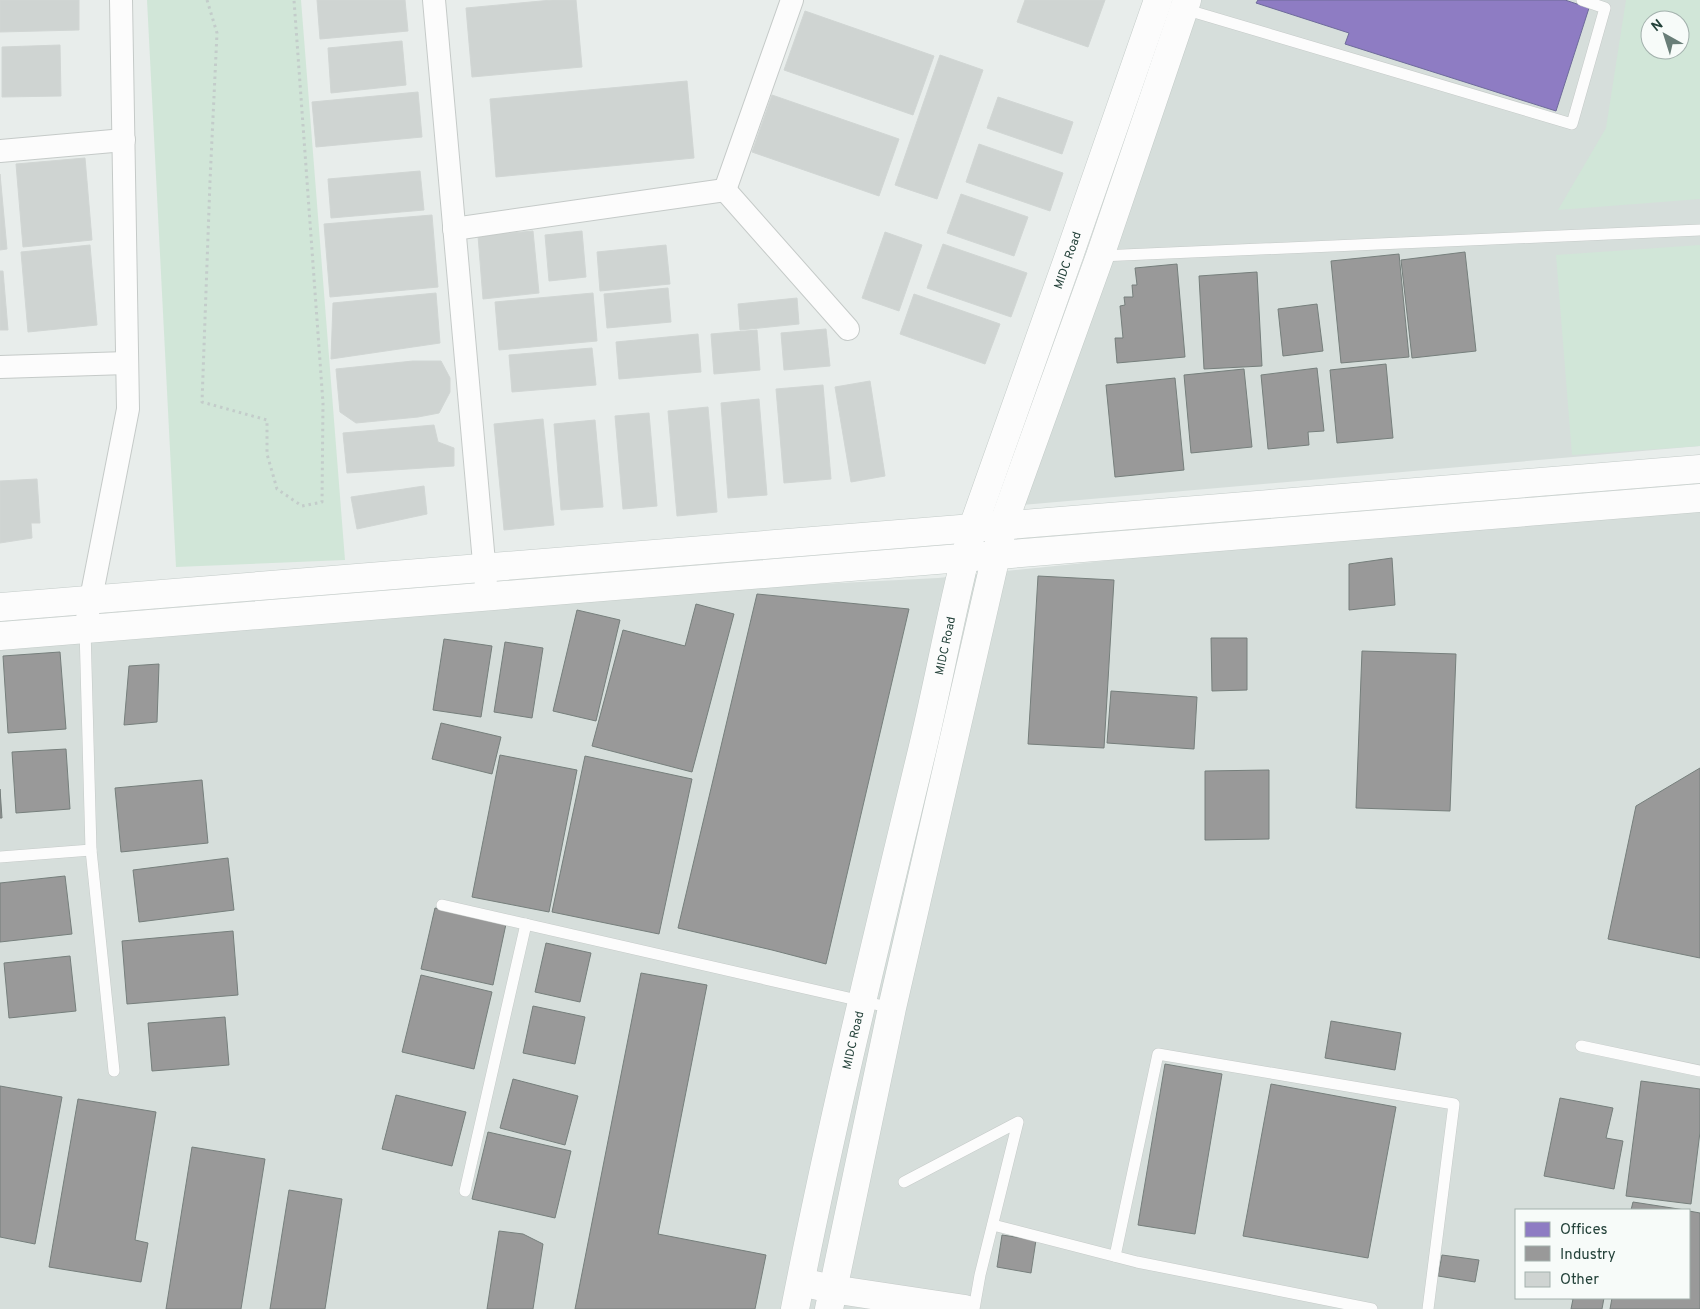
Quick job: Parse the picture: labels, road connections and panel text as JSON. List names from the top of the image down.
{
  "streets": {
    "main road": ["MIDC Road"]
  },
  "legend": ["Offices", "Industry", "Other"],
  "north": "top left"
}
